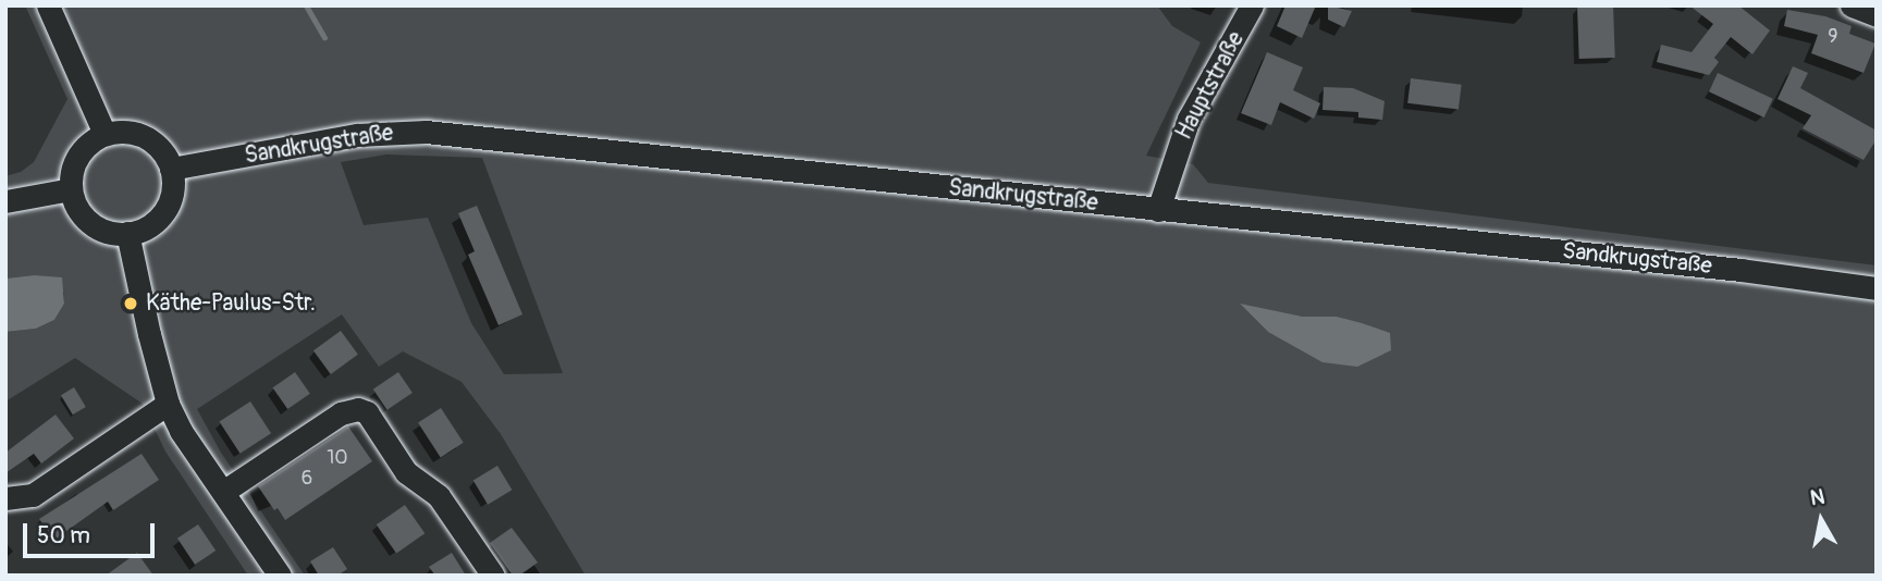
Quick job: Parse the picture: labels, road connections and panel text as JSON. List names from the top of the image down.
{
  "streets": {
    "street": ["Hauptstraße", "Sandkrugstraße"]
  },
  "crossings": [
    ["Hauptstraße", "Sandkrugstraße"]
  ],
  "places": ["Käthe-Paulus-Str."],
  "house_numbers": ["9", "10", "6"],
  "scale_bar": "50 m",
  "north": "top"
}
